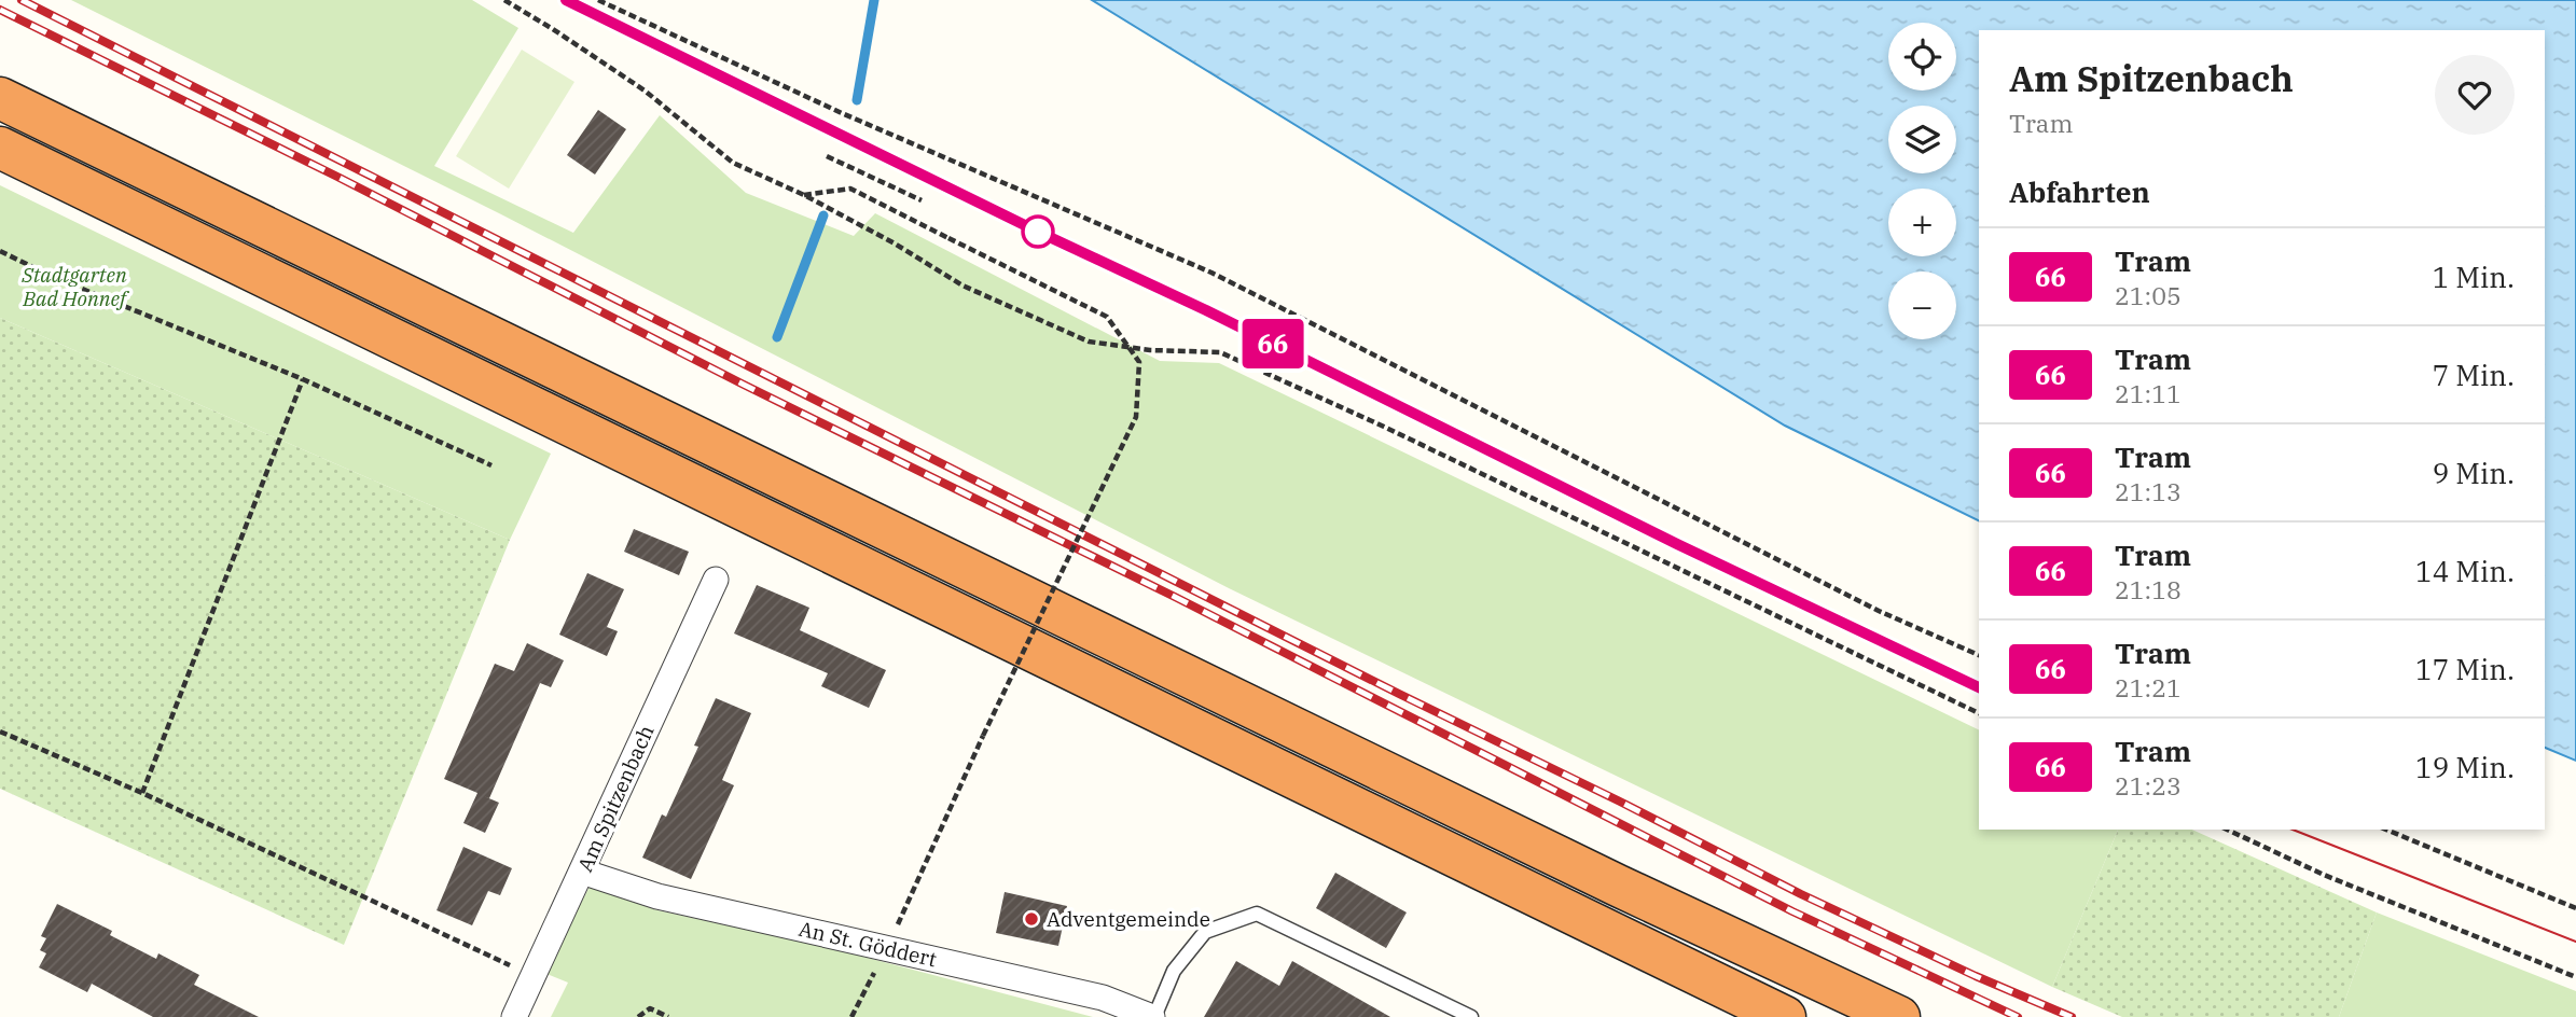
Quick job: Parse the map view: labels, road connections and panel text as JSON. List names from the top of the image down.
{
  "streets": {
    "street": ["Am Spitzenbach", "An St. Göddert"]
  },
  "crossings": [
    ["Am Spitzenbach", "An St. Göddert"]
  ],
  "parks": ["Stadtgarten Bad Honnef"],
  "places": ["Adventgemeinde"],
  "lines": ["tram line 66"],
  "page": {
    "on_map": "66",
    "map_buttons": ["+", "−"],
    "heading": [
      ["Am Spitzenbach", "Tram"],
      "Abfahrten"
    ],
    "list": [
      {
        "mark": "66",
        "name": "Tram",
        "note": "21:05",
        "value": "1 Min."
      },
      {
        "mark": "66",
        "name": "Tram",
        "note": "21:11",
        "value": "7 Min."
      },
      {
        "mark": "66",
        "name": "Tram",
        "note": "21:13",
        "value": "9 Min."
      },
      {
        "mark": "66",
        "name": "Tram",
        "note": "21:18",
        "value": "14 Min."
      },
      {
        "mark": "66",
        "name": "Tram",
        "note": "21:21",
        "value": "17 Min."
      },
      {
        "mark": "66",
        "name": "Tram",
        "note": "21:23",
        "value": "19 Min."
      }
    ]
  }
}
